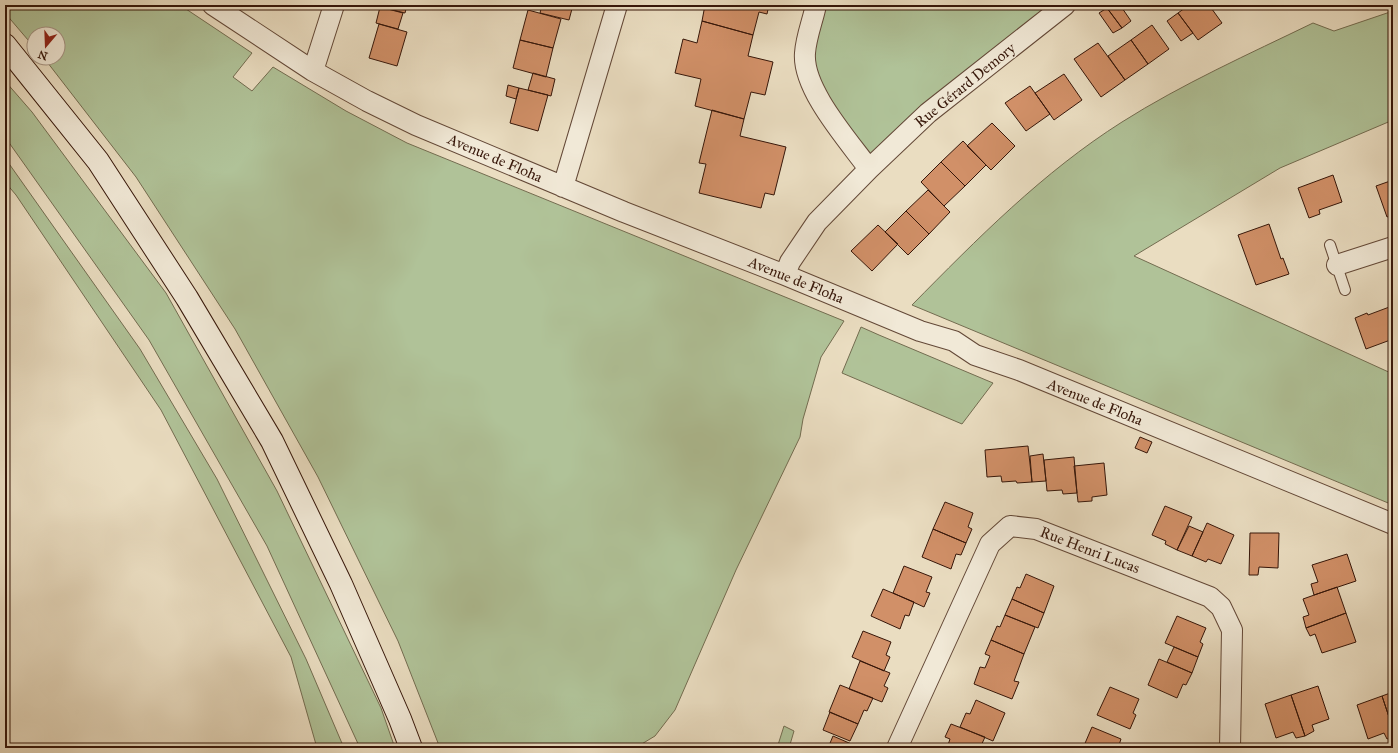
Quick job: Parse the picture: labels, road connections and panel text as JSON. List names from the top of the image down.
{
  "streets": {
    "street": ["Rue Gérard Demory", "Avenue de Floha", "Rue Henri Lucas"]
  },
  "crossings": [
    ["Rue Gérard Demory", "Avenue de Floha"]
  ],
  "north": "bottom"
}
